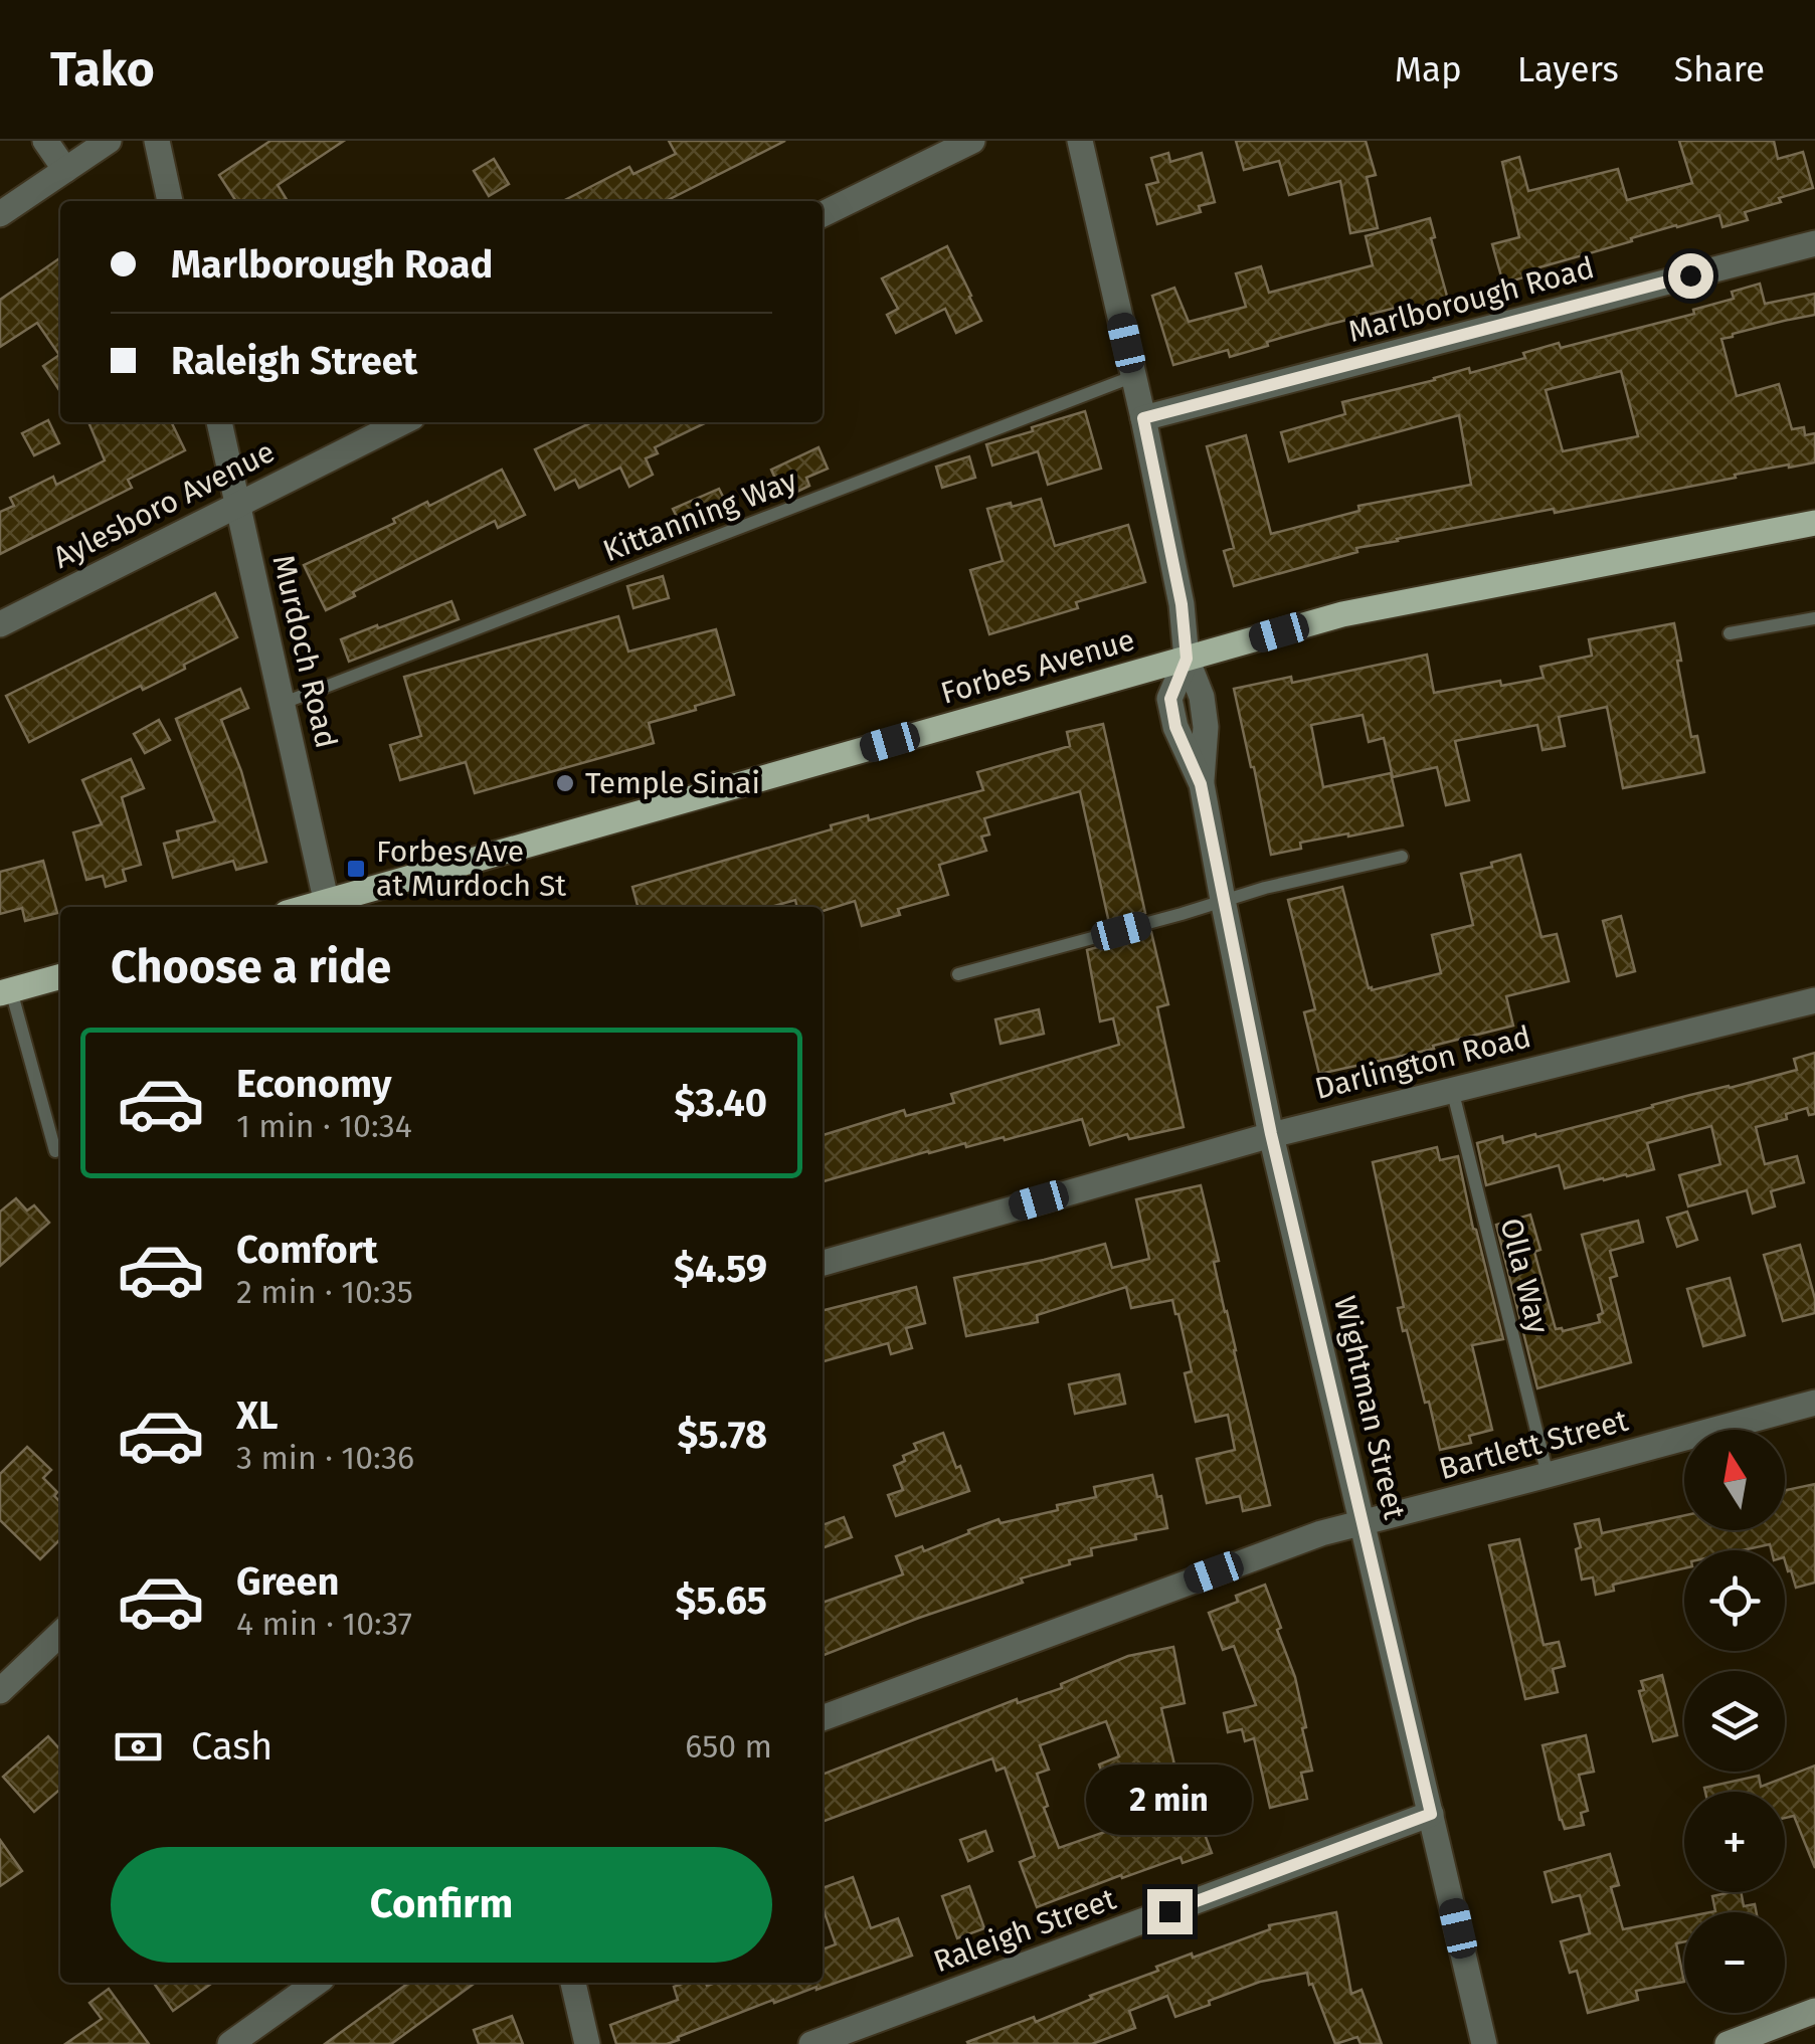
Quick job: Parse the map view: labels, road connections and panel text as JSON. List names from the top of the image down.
{
  "streets": {
    "main road": ["Forbes Avenue"],
    "street": [
      "Marlborough Road",
      "Aylesboro Avenue",
      "Murdoch Road",
      "Darlington Road",
      "Wightman Street",
      "Bartlett Street",
      "Raleigh Street"
    ],
    "lane": ["Kittanning Way", "Olla Way"]
  },
  "crossings": [
    ["Marlborough Road", "Wightman Street"],
    ["Aylesboro Avenue", "Murdoch Road"],
    ["Kittanning Way", "Murdoch Road"],
    ["Kittanning Way", "Wightman Street"],
    ["Murdoch Road", "Forbes Avenue"],
    ["Forbes Avenue", "Wightman Street"],
    ["Darlington Road", "Olla Way"],
    ["Darlington Road", "Wightman Street"],
    ["Olla Way", "Bartlett Street"],
    ["Wightman Street", "Bartlett Street"],
    ["Wightman Street", "Raleigh Street"]
  ],
  "places": {
    "other": ["Temple Sinai"],
    "transit": ["Forbes Ave at Murdoch St"]
  },
  "north": "top",
  "page": {
    "header": "Tako",
    "nav": ["Map", "Layers", "Share"],
    "banner": ["Marlborough Road", "Raleigh Street"],
    "heading": "Choose a ride",
    "list": [
      {
        "name": "Economy",
        "note": "1 min · 10:34",
        "value": "$3.40"
      },
      {
        "name": "Comfort",
        "note": "2 min · 10:35",
        "value": "$4.59"
      },
      {
        "name": "XL",
        "note": "3 min · 10:36",
        "value": "$5.78"
      },
      {
        "name": "Green",
        "note": "4 min · 10:37",
        "value": "$5.65"
      }
    ],
    "map_buttons": ["+", "−"],
    "pay": ["Cash", "650 m"],
    "bubble": "2 min",
    "buttons": "Confirm"
  }
}
